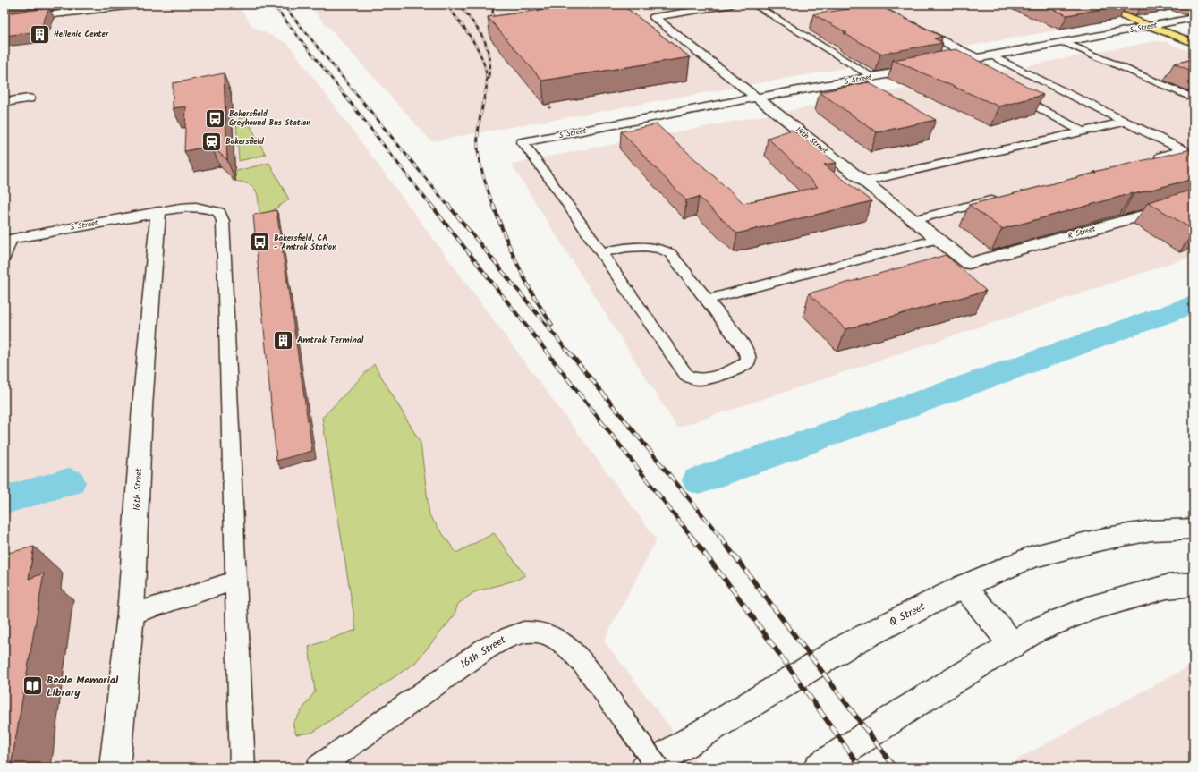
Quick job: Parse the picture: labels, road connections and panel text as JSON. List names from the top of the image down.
{
  "streets": {
    "street": [
      "S Street",
      "14th Street",
      "R Street",
      "16th Street",
      "Q Street"
    ]
  },
  "crossings": [
    ["S Street", "14th Street"],
    ["S Street", "16th Street"],
    ["14th Street", "R Street"]
  ],
  "places": {
    "building": ["Hellenic Center", "Amtrak Terminal"],
    "bus stop": ["Bakersfield Greyhound Bus Station", "Bakersfield, CA - Amtrak Station"],
    "station": ["Bakersfield"],
    "library": ["Beale Memorial Library"]
  }
}
